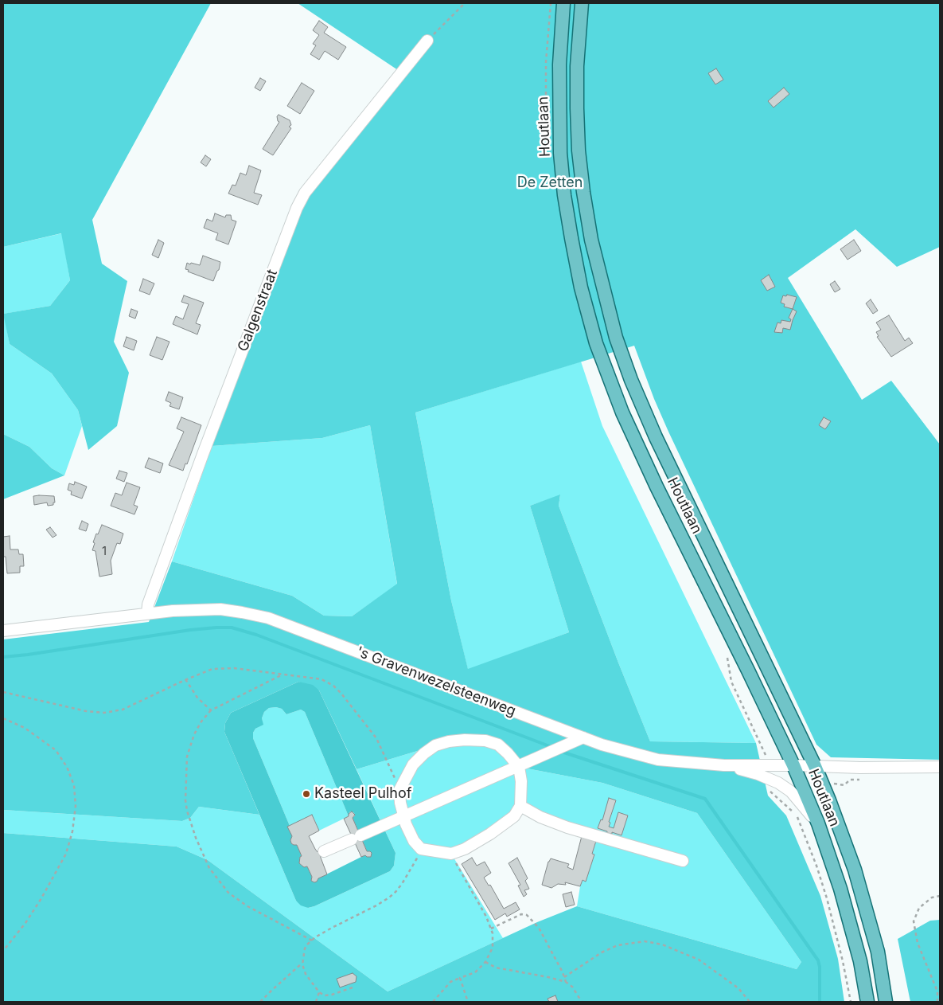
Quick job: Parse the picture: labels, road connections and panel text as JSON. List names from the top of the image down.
{
  "streets": {
    "main road": ["Houtlaan"],
    "street": ["Galgenstraat", "'s Gravenwezelsteenweg"]
  },
  "crossings": [
    ["Houtlaan", "'s Gravenwezelsteenweg"],
    ["Galgenstraat", "'s Gravenwezelsteenweg"]
  ],
  "parks": ["De Zetten"],
  "places": ["Kasteel Pulhof"],
  "house_numbers": ["1"]
}
